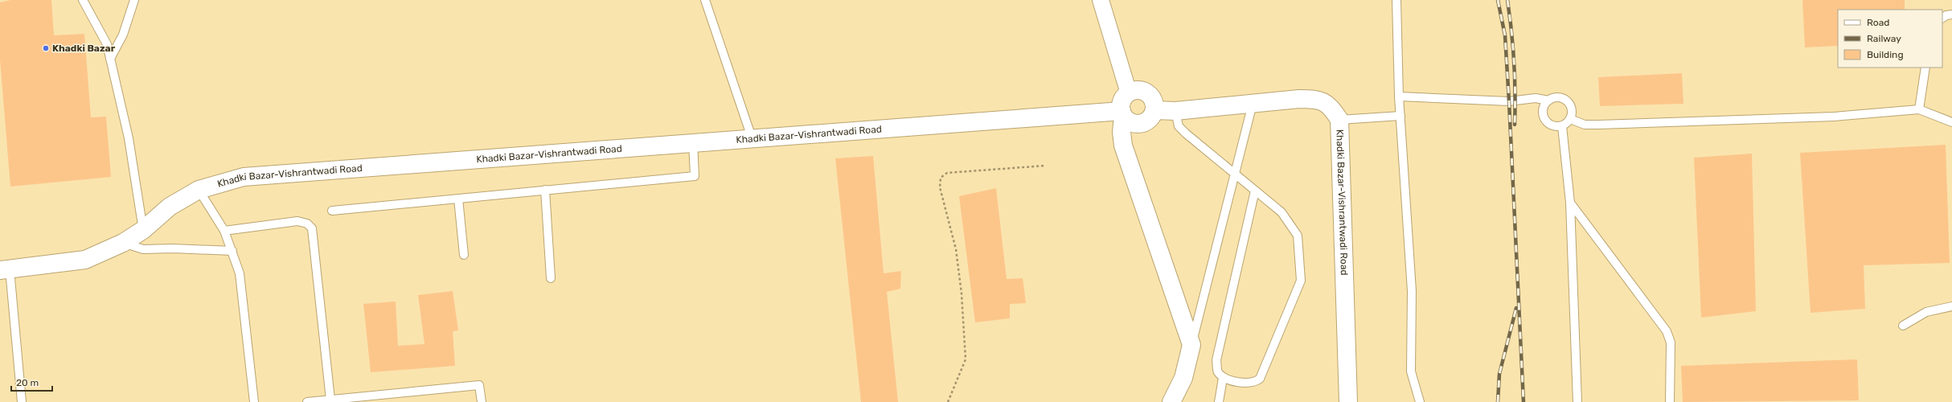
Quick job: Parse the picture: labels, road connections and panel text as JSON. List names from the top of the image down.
{
  "streets": {
    "street": ["Khadki Bazar-Vishrantwadi Road"]
  },
  "places": ["Khadki Bazar"],
  "legend": ["Road", "Railway", "Building"],
  "scale_bar": "20 m"
}
